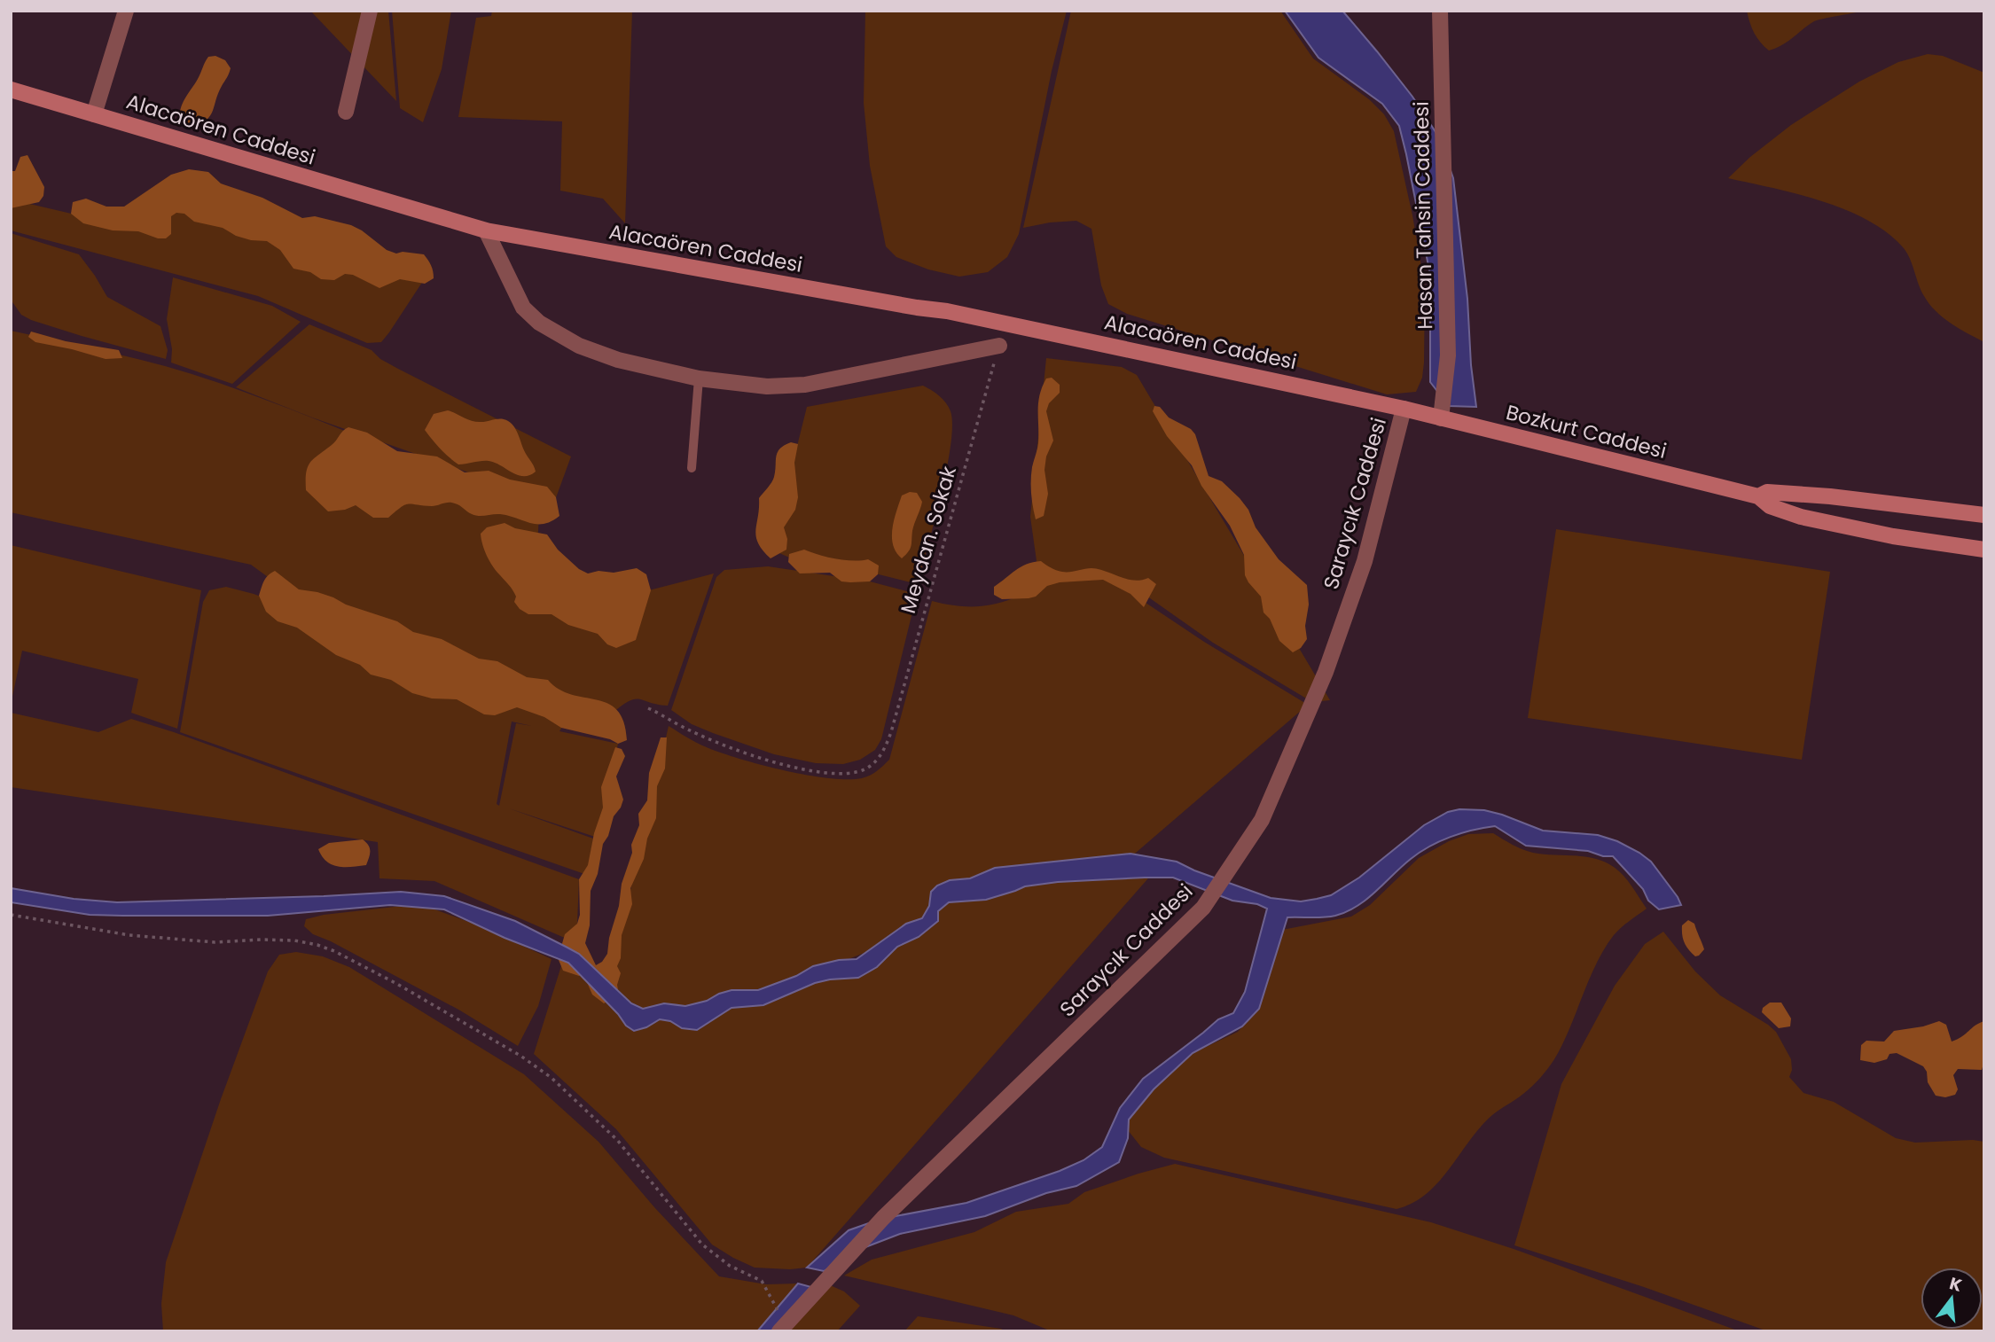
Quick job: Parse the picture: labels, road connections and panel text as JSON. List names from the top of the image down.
{
  "streets": {
    "street": [
      "Alacaören Caddesi",
      "Hasan Tahsin Caddesi",
      "Bozkurt Caddesi",
      "Saraycık Caddesi"
    ],
    "path": ["Meydan. Sokak"]
  },
  "crossings": [
    ["Alacaören Caddesi", "Bozkurt Caddesi"],
    ["Alacaören Caddesi", "Saraycık Caddesi"],
    ["Hasan Tahsin Caddesi", "Bozkurt Caddesi"],
    ["Bozkurt Caddesi", "Saraycık Caddesi"]
  ],
  "north": "top"
}
